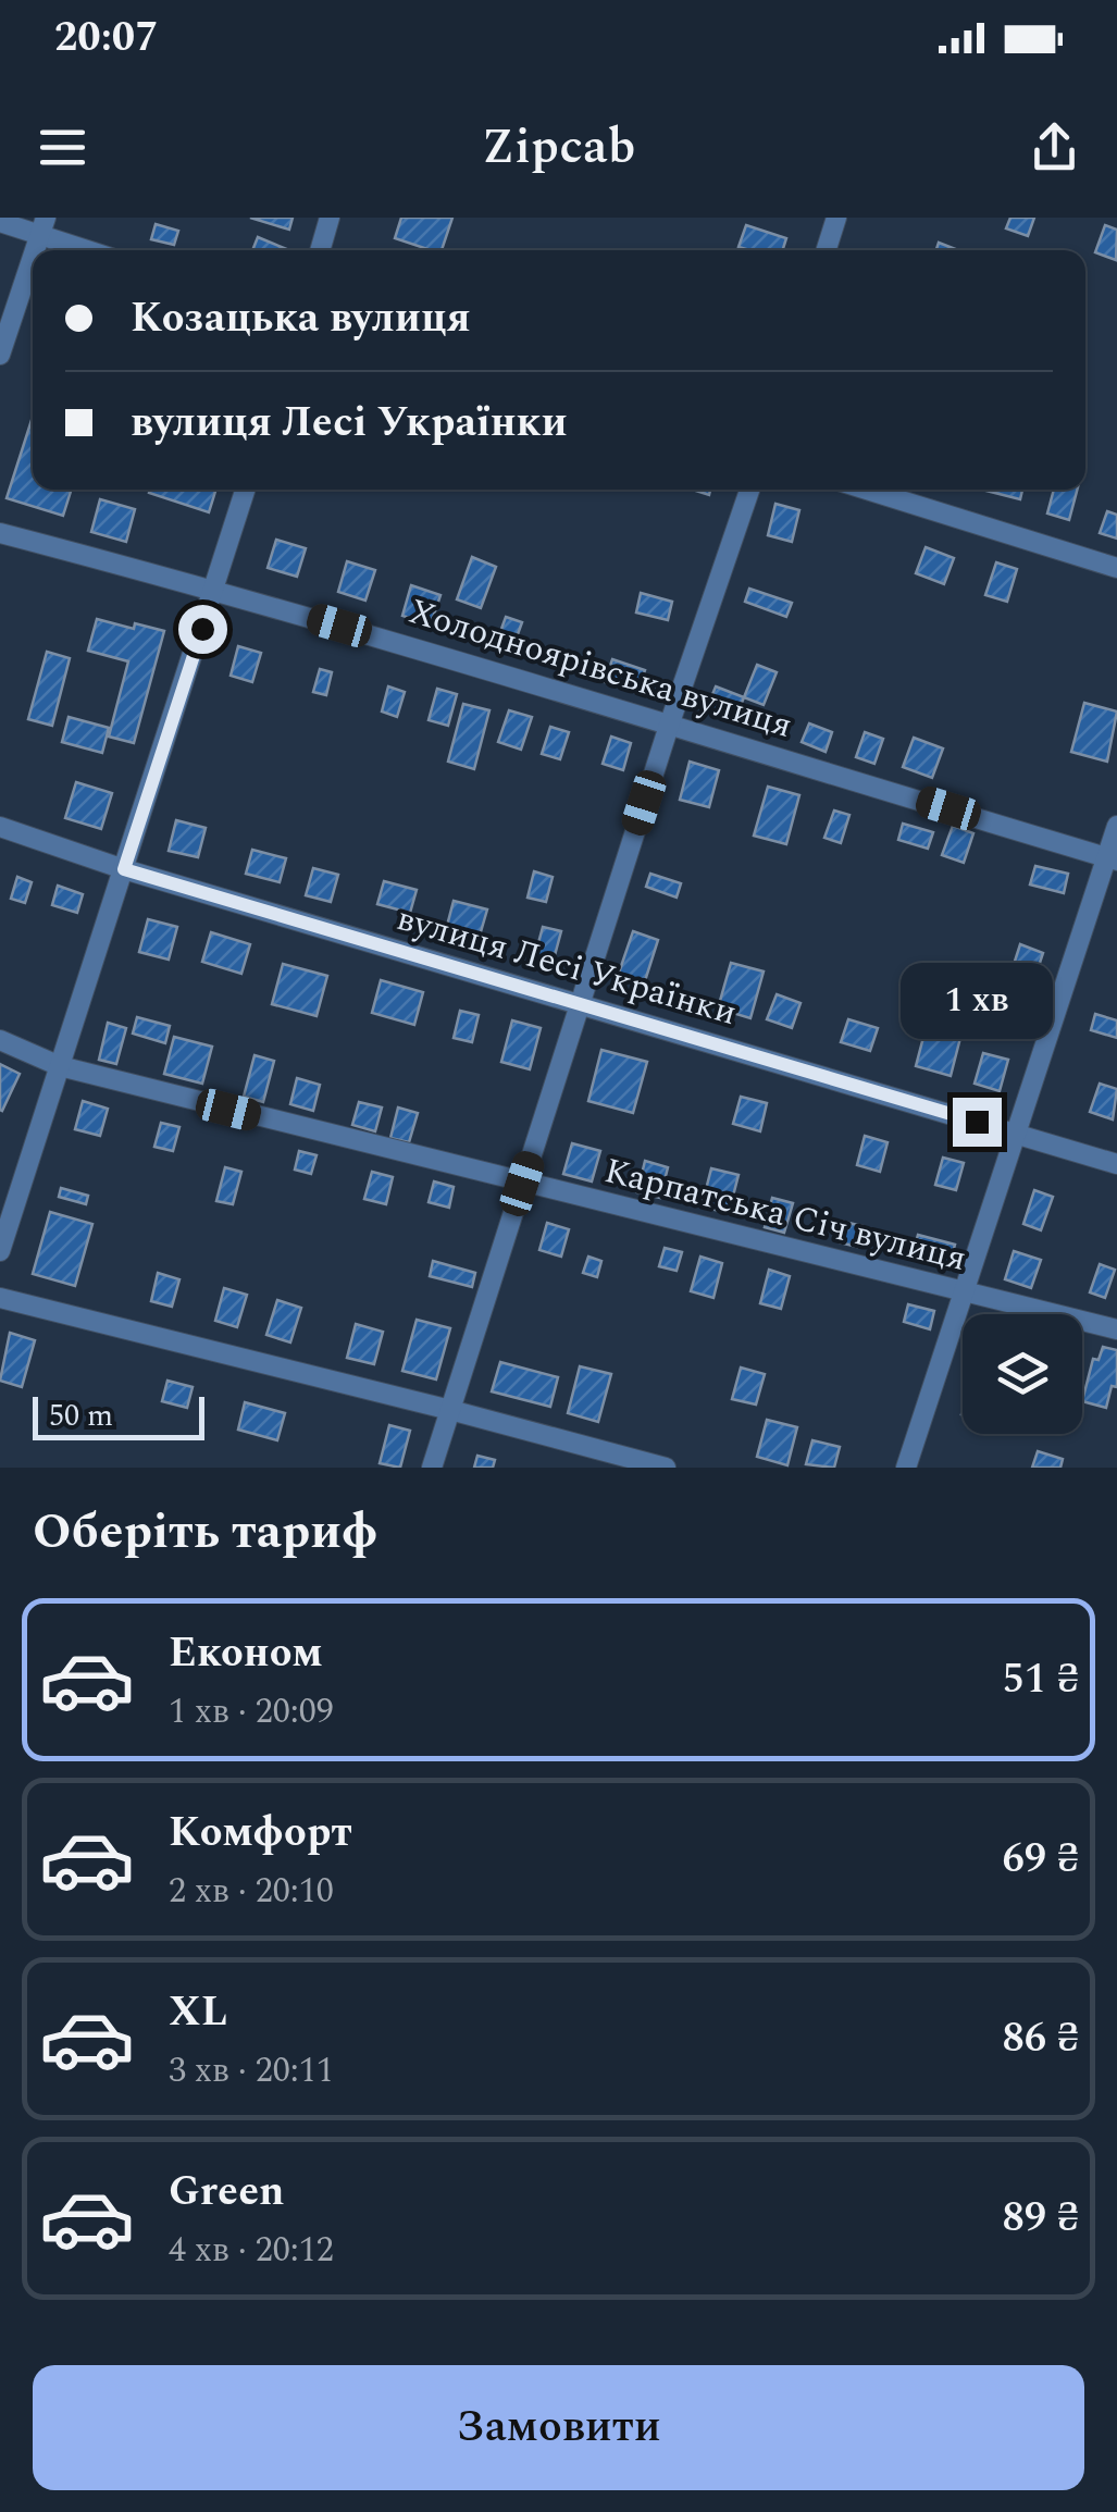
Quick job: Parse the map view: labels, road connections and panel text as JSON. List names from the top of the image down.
{
  "streets": {
    "street": ["Холодноярівська вулиця", "вулиця Лесі Українки", "Карпатська Січ вулиця"]
  },
  "scale_bar": "50 m",
  "page": {
    "status": "20:07",
    "header": "Zipcab",
    "banner": ["Козацька вулиця", "вулиця Лесі Українки"],
    "bubble": "1 хв",
    "scale": "50 m",
    "heading": "Оберіть тариф",
    "list": [
      {
        "name": "Економ",
        "note": "1 хв · 20:09",
        "value": "51 ₴"
      },
      {
        "name": "Комфорт",
        "note": "2 хв · 20:10",
        "value": "69 ₴"
      },
      {
        "name": "XL",
        "note": "3 хв · 20:11",
        "value": "86 ₴"
      },
      {
        "name": "Green",
        "note": "4 хв · 20:12",
        "value": "89 ₴"
      }
    ],
    "buttons": "Замовити"
  }
}
